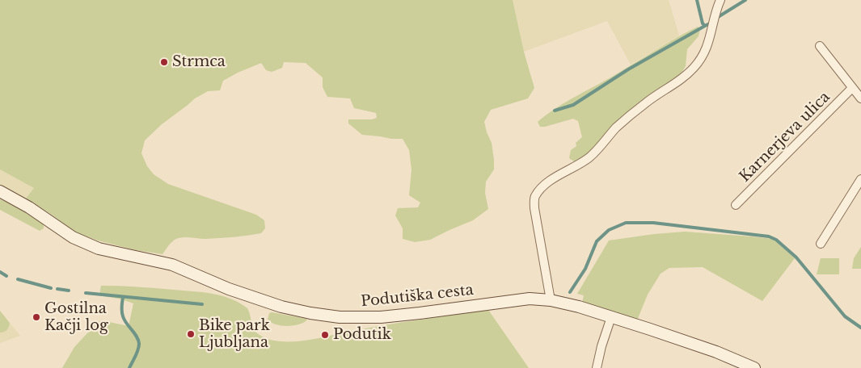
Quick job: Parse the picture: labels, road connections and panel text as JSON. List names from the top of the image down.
{
  "streets": {
    "street": ["Karnerjeva ulica", "Podutiška cesta"]
  },
  "places": [
    "Strmca",
    "Gostilna Kačji log",
    "Bike park Ljubljana",
    "Podutik"
  ]
}
